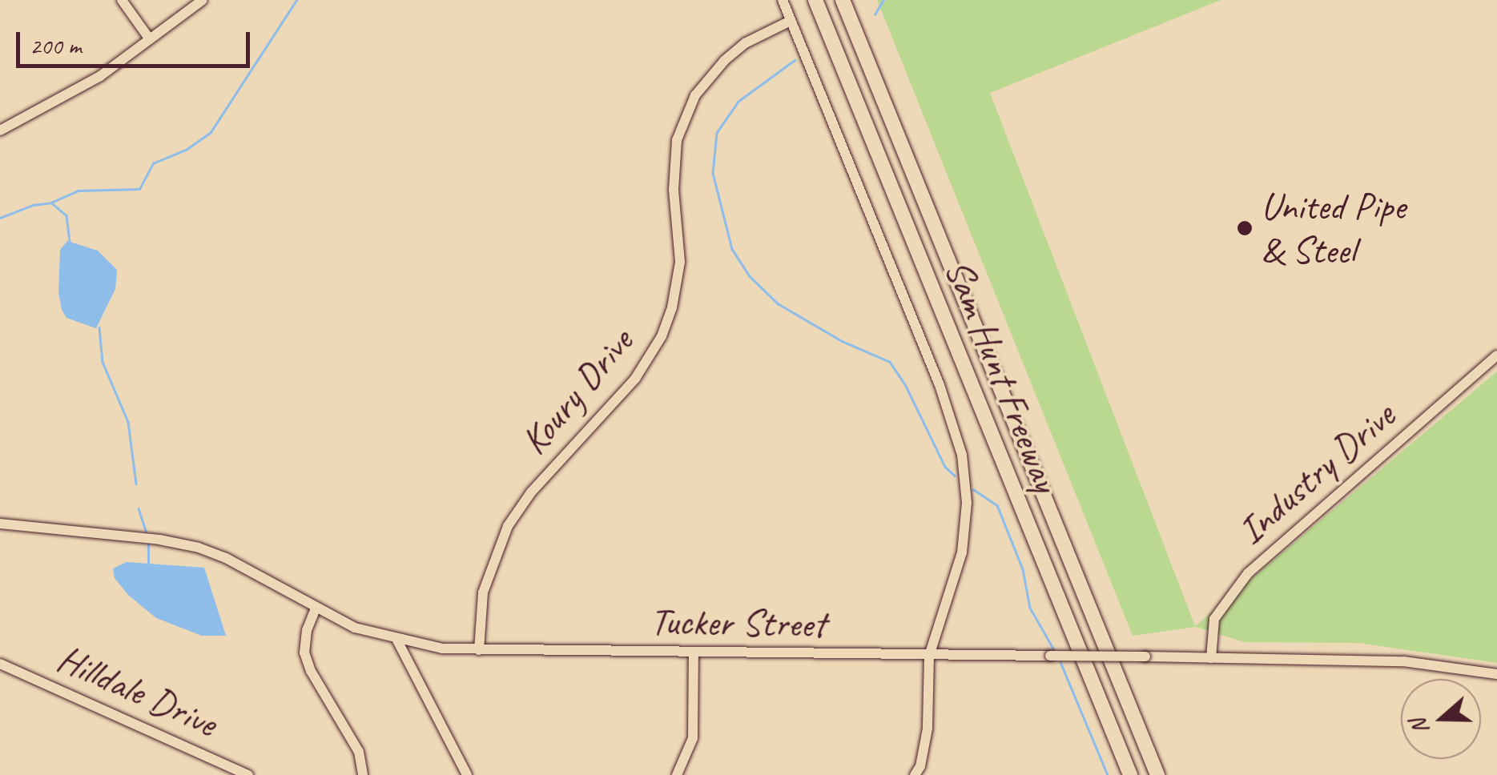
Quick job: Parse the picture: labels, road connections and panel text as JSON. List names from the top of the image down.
{
  "streets": {
    "highway": ["Sam Hunt Freeway"],
    "street": [
      "Koury Drive",
      "Industry Drive",
      "Tucker Street",
      "Hilldale Drive"
    ]
  },
  "crossings": [
    ["Koury Drive", "Tucker Street"],
    ["Industry Drive", "Tucker Street"]
  ],
  "places": ["United Pipe & Steel"],
  "scale_bar": "200 m",
  "north": "left"
}
